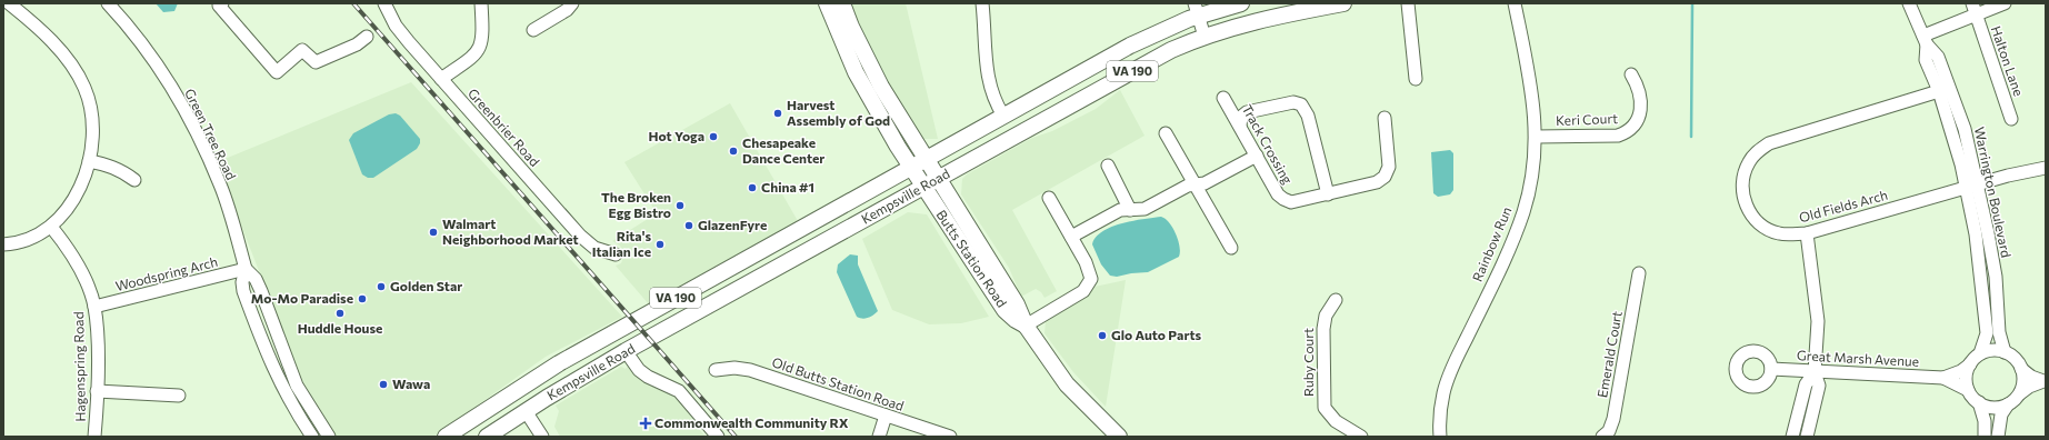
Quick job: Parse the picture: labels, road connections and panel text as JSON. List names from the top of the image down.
{
  "streets": {
    "main road": ["VA 190", "Kempsville Road", "Butts Station Road"],
    "street": [
      "Halton Lane",
      "Keri Court",
      "Greenbrier Road",
      "Green Tree Road",
      "Track Crossing",
      "Warrington Boulevard",
      "Old Fields Arch",
      "Rainbow Run",
      "Woodspring Arch",
      "Emerald Court",
      "Great Marsh Avenue",
      "Ruby Court",
      "Hagenspring Road",
      "Old Butts Station Road"
    ]
  },
  "crossings": [
    ["Keri Court", "Rainbow Run"],
    ["Green Tree Road", "Woodspring Arch"],
    ["Warrington Boulevard", "Old Fields Arch"],
    ["Warrington Boulevard", "Great Marsh Avenue"],
    ["Kempsville Road", "Butts Station Road"],
    ["Woodspring Arch", "Hagenspring Road"]
  ],
  "places": {
    "other": [
      "Harvest Assembly of God",
      "Hot Yoga",
      "Chesapeake Dance Center",
      "China #1",
      "The Broken Egg Bistro",
      "GlazenFyre",
      "Walmart Neighborhood Market",
      "Rita's Italian Ice",
      "Golden Star",
      "Mo-Mo Paradise",
      "Huddle House",
      "Glo Auto Parts",
      "Wawa"
    ],
    "health": ["Commonwealth Community RX"]
  }
}
